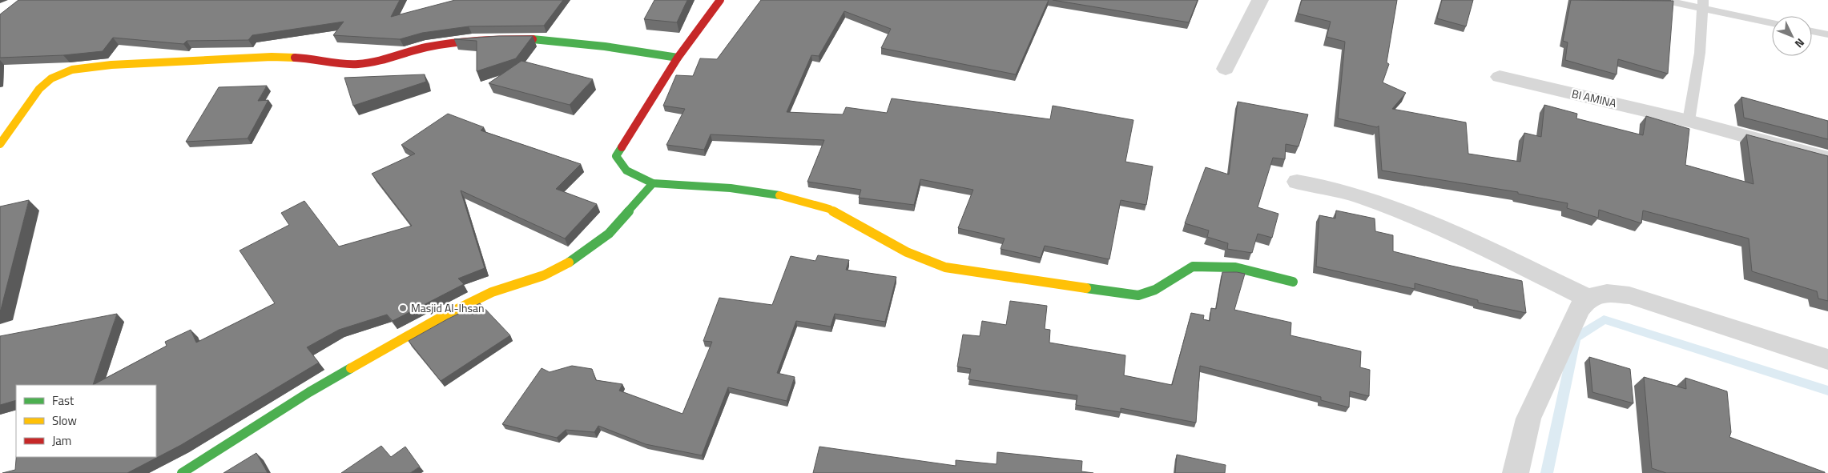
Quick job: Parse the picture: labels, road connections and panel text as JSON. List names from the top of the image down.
{
  "streets": {
    "street": ["BI AMINA"]
  },
  "places": ["Masjid Al-Ihsan"],
  "legend": ["Fast", "Slow", "Jam"],
  "north": "bottom right"
}
